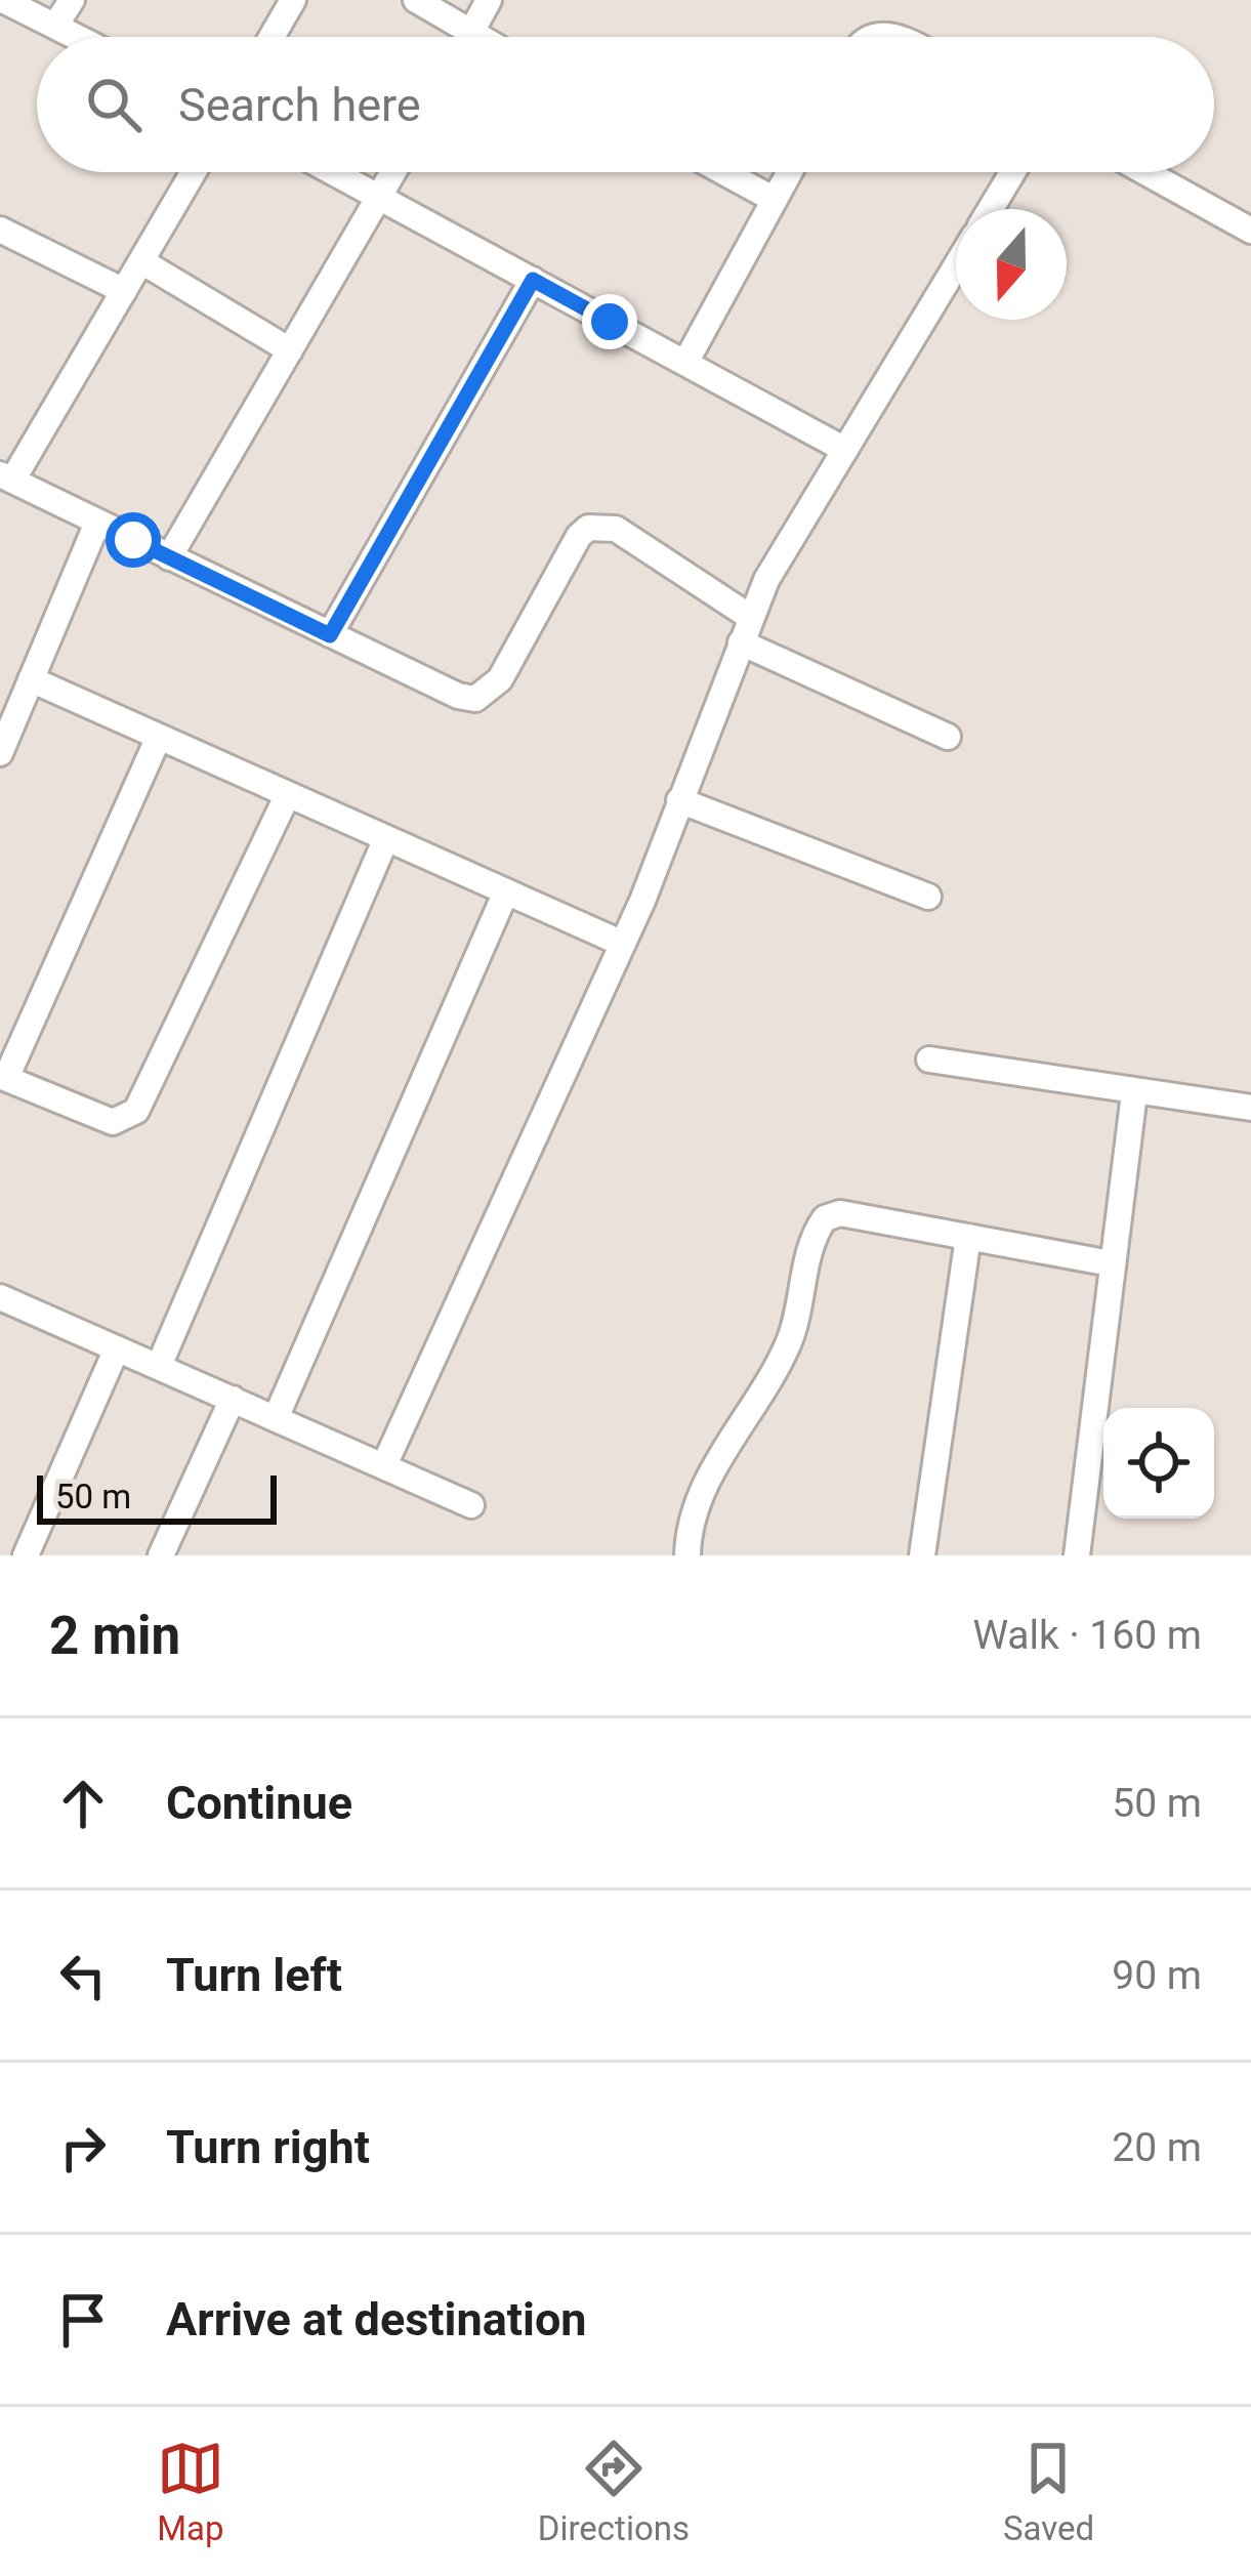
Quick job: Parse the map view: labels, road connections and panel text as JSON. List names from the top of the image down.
{
  "scale_bar": "50 m",
  "north": "bottom",
  "page": {
    "search": "Search here",
    "scale": "50 m",
    "heading": ["2 min", "Walk · 160 m"],
    "list": [
      ["Continue", "50 m"],
      ["Turn left", "90 m"],
      ["Turn right", "20 m"],
      "Arrive at destination"
    ],
    "nav": ["Map", "Directions", "Saved"]
  }
}
